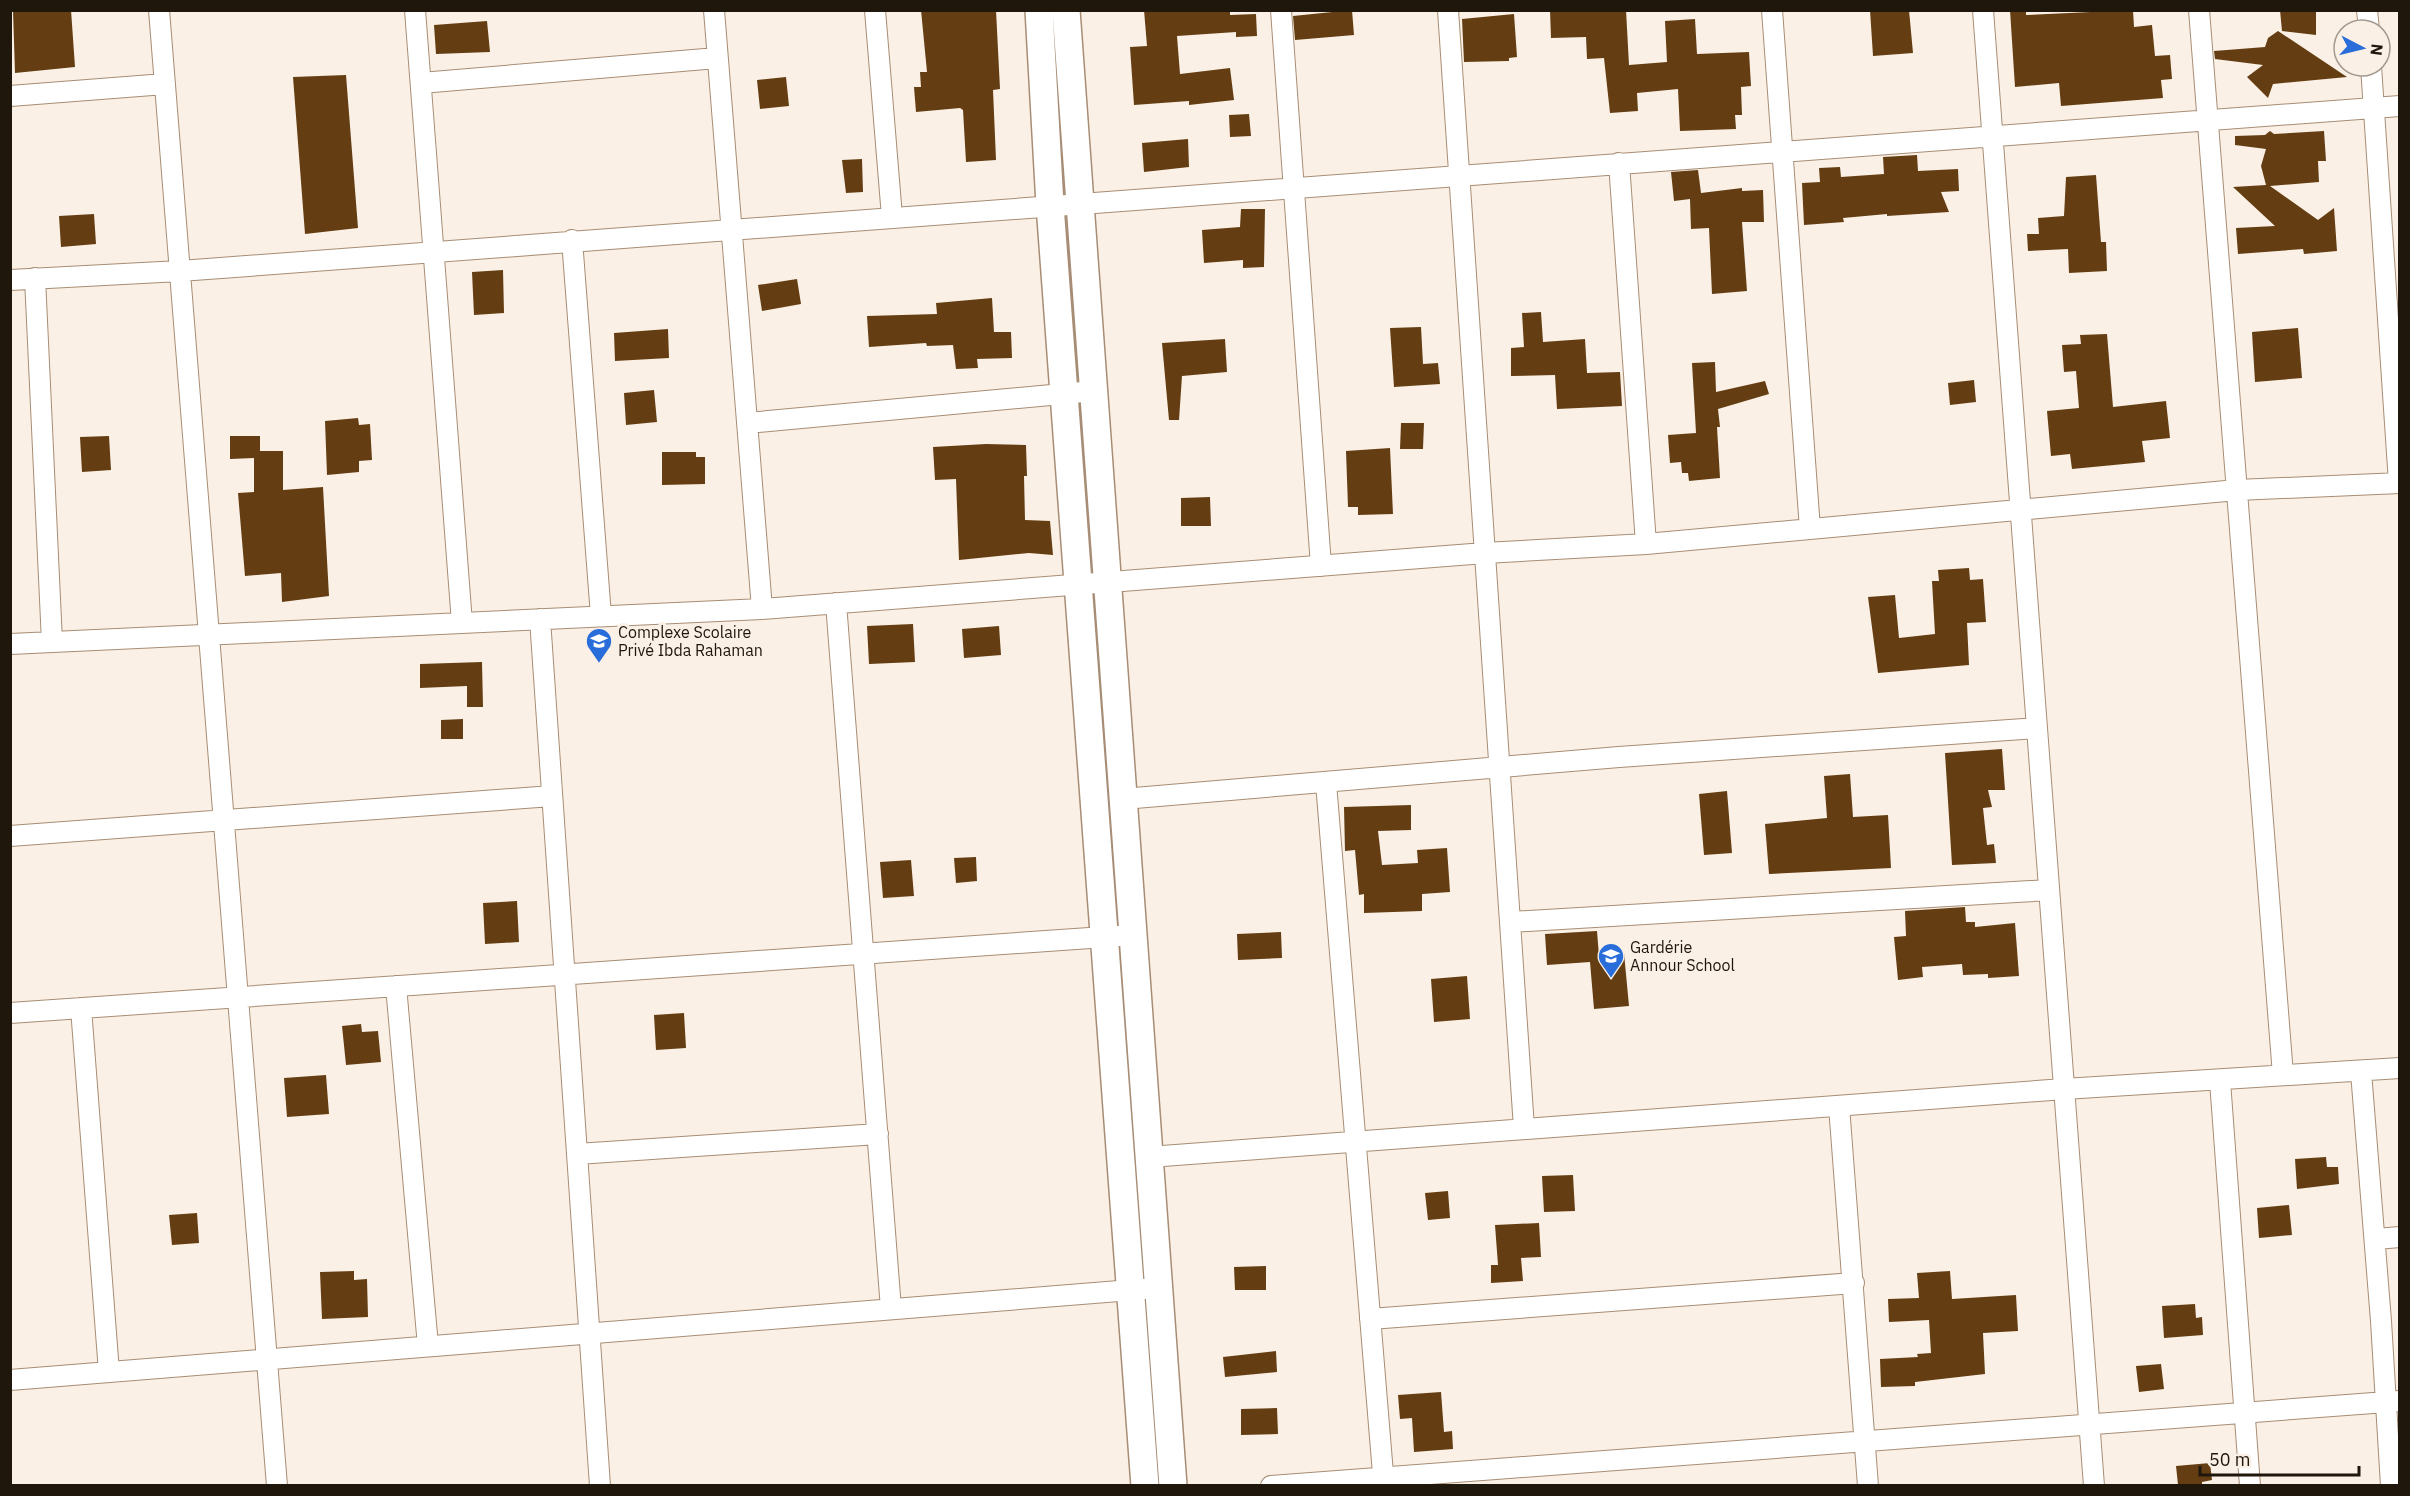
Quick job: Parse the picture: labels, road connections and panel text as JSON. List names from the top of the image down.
{
  "places": {
    "school or university": ["Complexe Scolaire Privé Ibda Rahaman", "Gardérie Annour School"]
  },
  "scale_bar": "50 m",
  "north": "right"
}
